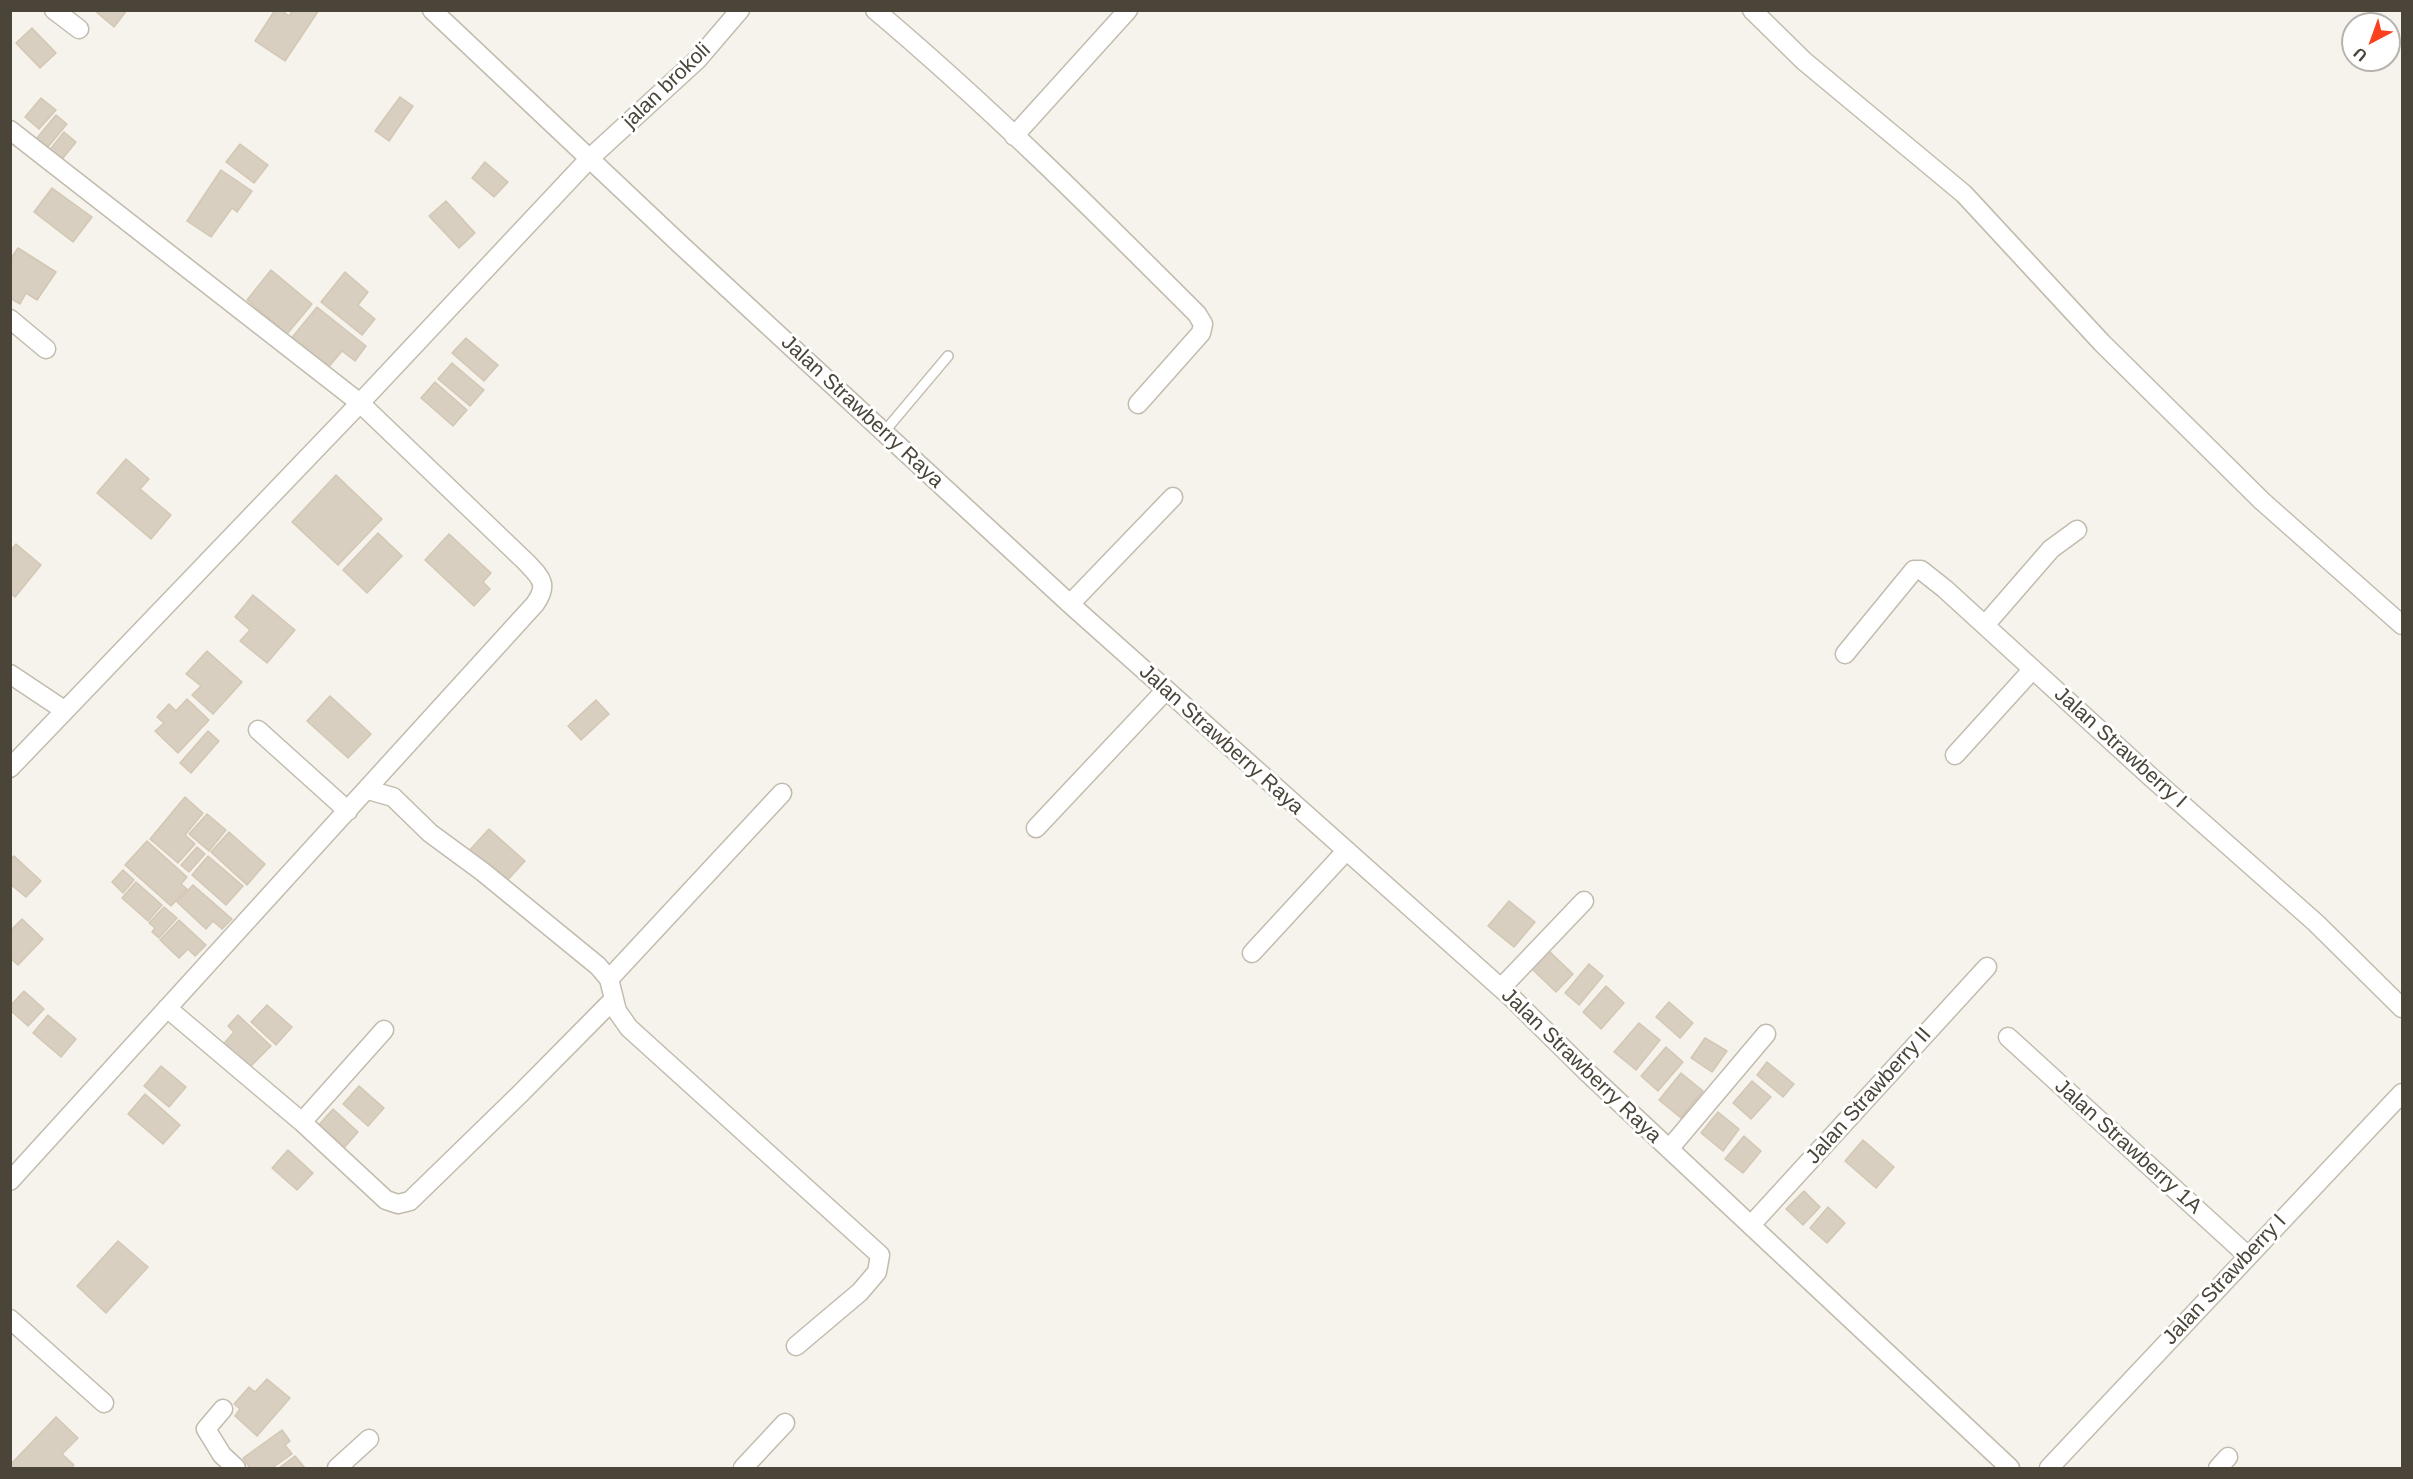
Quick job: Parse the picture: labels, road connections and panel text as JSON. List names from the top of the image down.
{
  "streets": {
    "street": [
      "jalan brokoli",
      "Jalan Strawberry Raya",
      "Jalan Strawberry I",
      "Jalan Strawberry II",
      "Jalan Strawberry 1A"
    ]
  },
  "crossings": [
    ["jalan brokoli", "Jalan Strawberry Raya"],
    ["Jalan Strawberry Raya", "Jalan Strawberry II"],
    ["Jalan Strawberry I", "Jalan Strawberry 1A"]
  ],
  "north": "bottom left"
}
